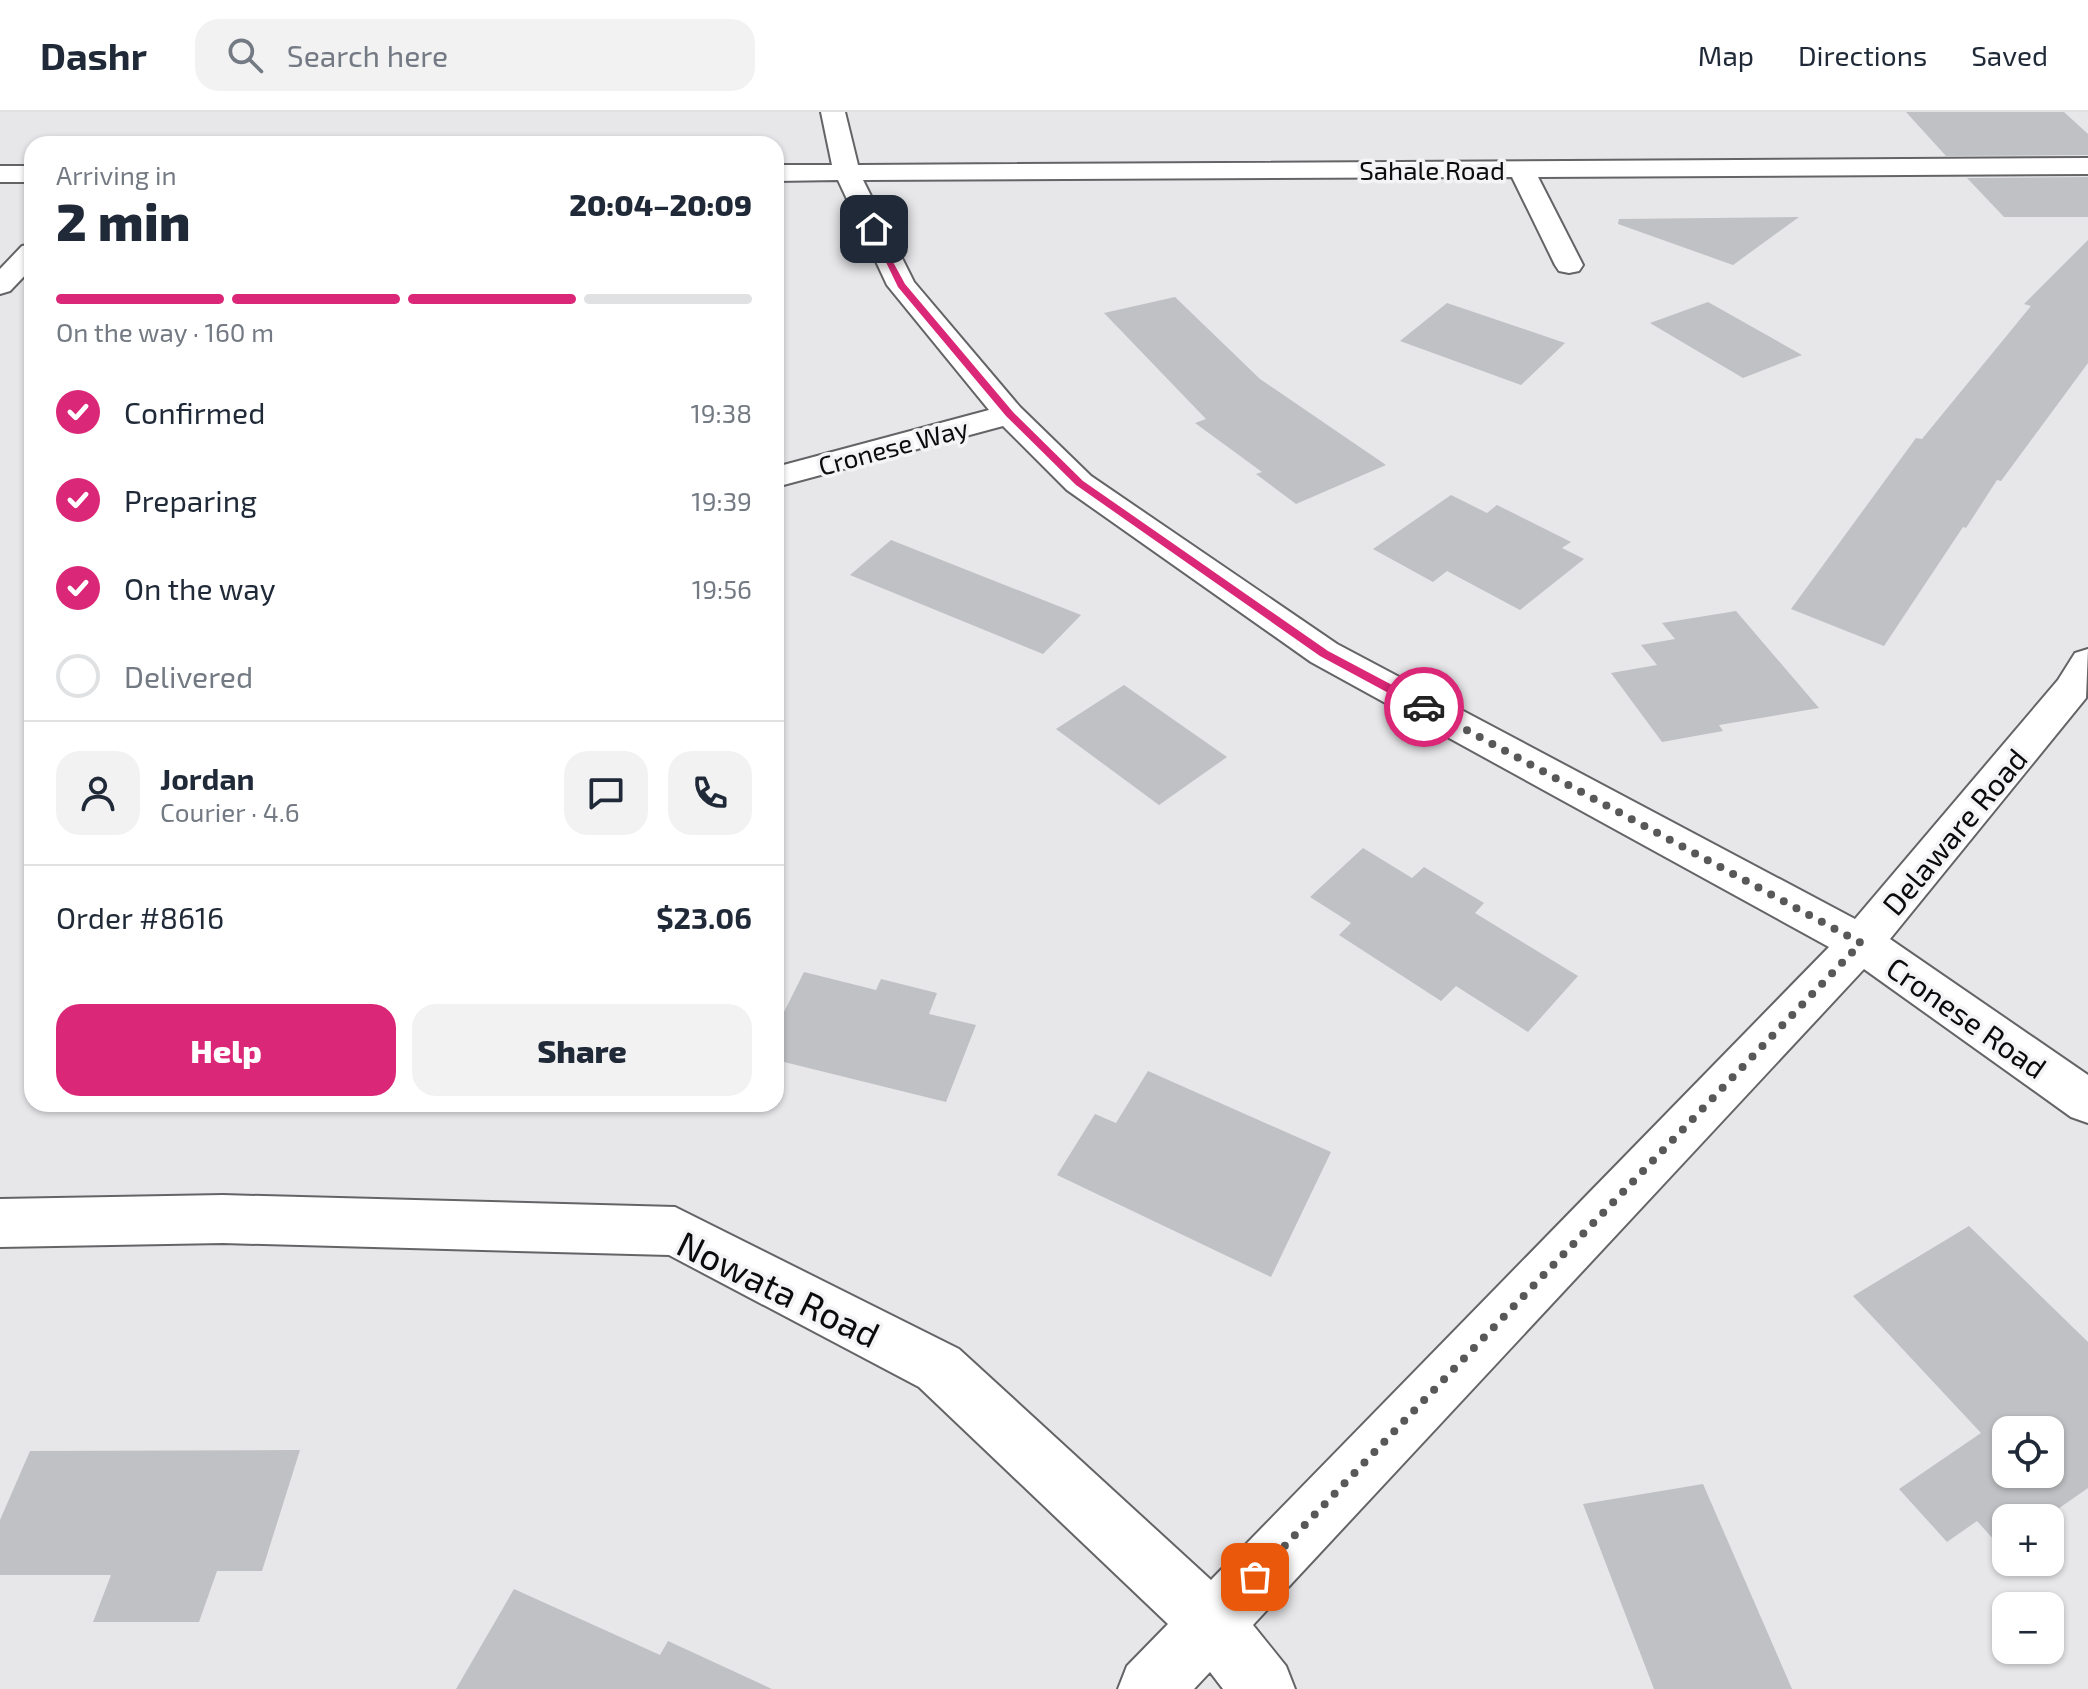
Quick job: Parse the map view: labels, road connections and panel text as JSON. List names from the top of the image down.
{
  "streets": {
    "street": [
      "Sahale Road",
      "Cronese Way",
      "Delaware Road",
      "Cronese Road",
      "Nowata Road"
    ]
  },
  "crossings": [
    ["Sahale Road", "Cronese Road"],
    ["Cronese Way", "Cronese Road"],
    ["Delaware Road", "Cronese Road"],
    ["Delaware Road", "Nowata Road"]
  ],
  "page": {
    "header": "Dashr",
    "search": "Search here",
    "nav": ["Map", "Directions", "Saved"],
    "heading": ["2 min", "Arriving in", "20:04–20:09"],
    "panel": [
      "Jordan",
      "Courier · 4.6",
      "Order #8616",
      "$23.06"
    ],
    "bar": "On the way · 160 m",
    "list": [
      ["Confirmed", "19:38"],
      ["Preparing", "19:39"],
      ["On the way", "19:56"],
      "Delivered"
    ],
    "buttons": ["Help", "Share"],
    "map_buttons": ["+", "−"]
  }
}
